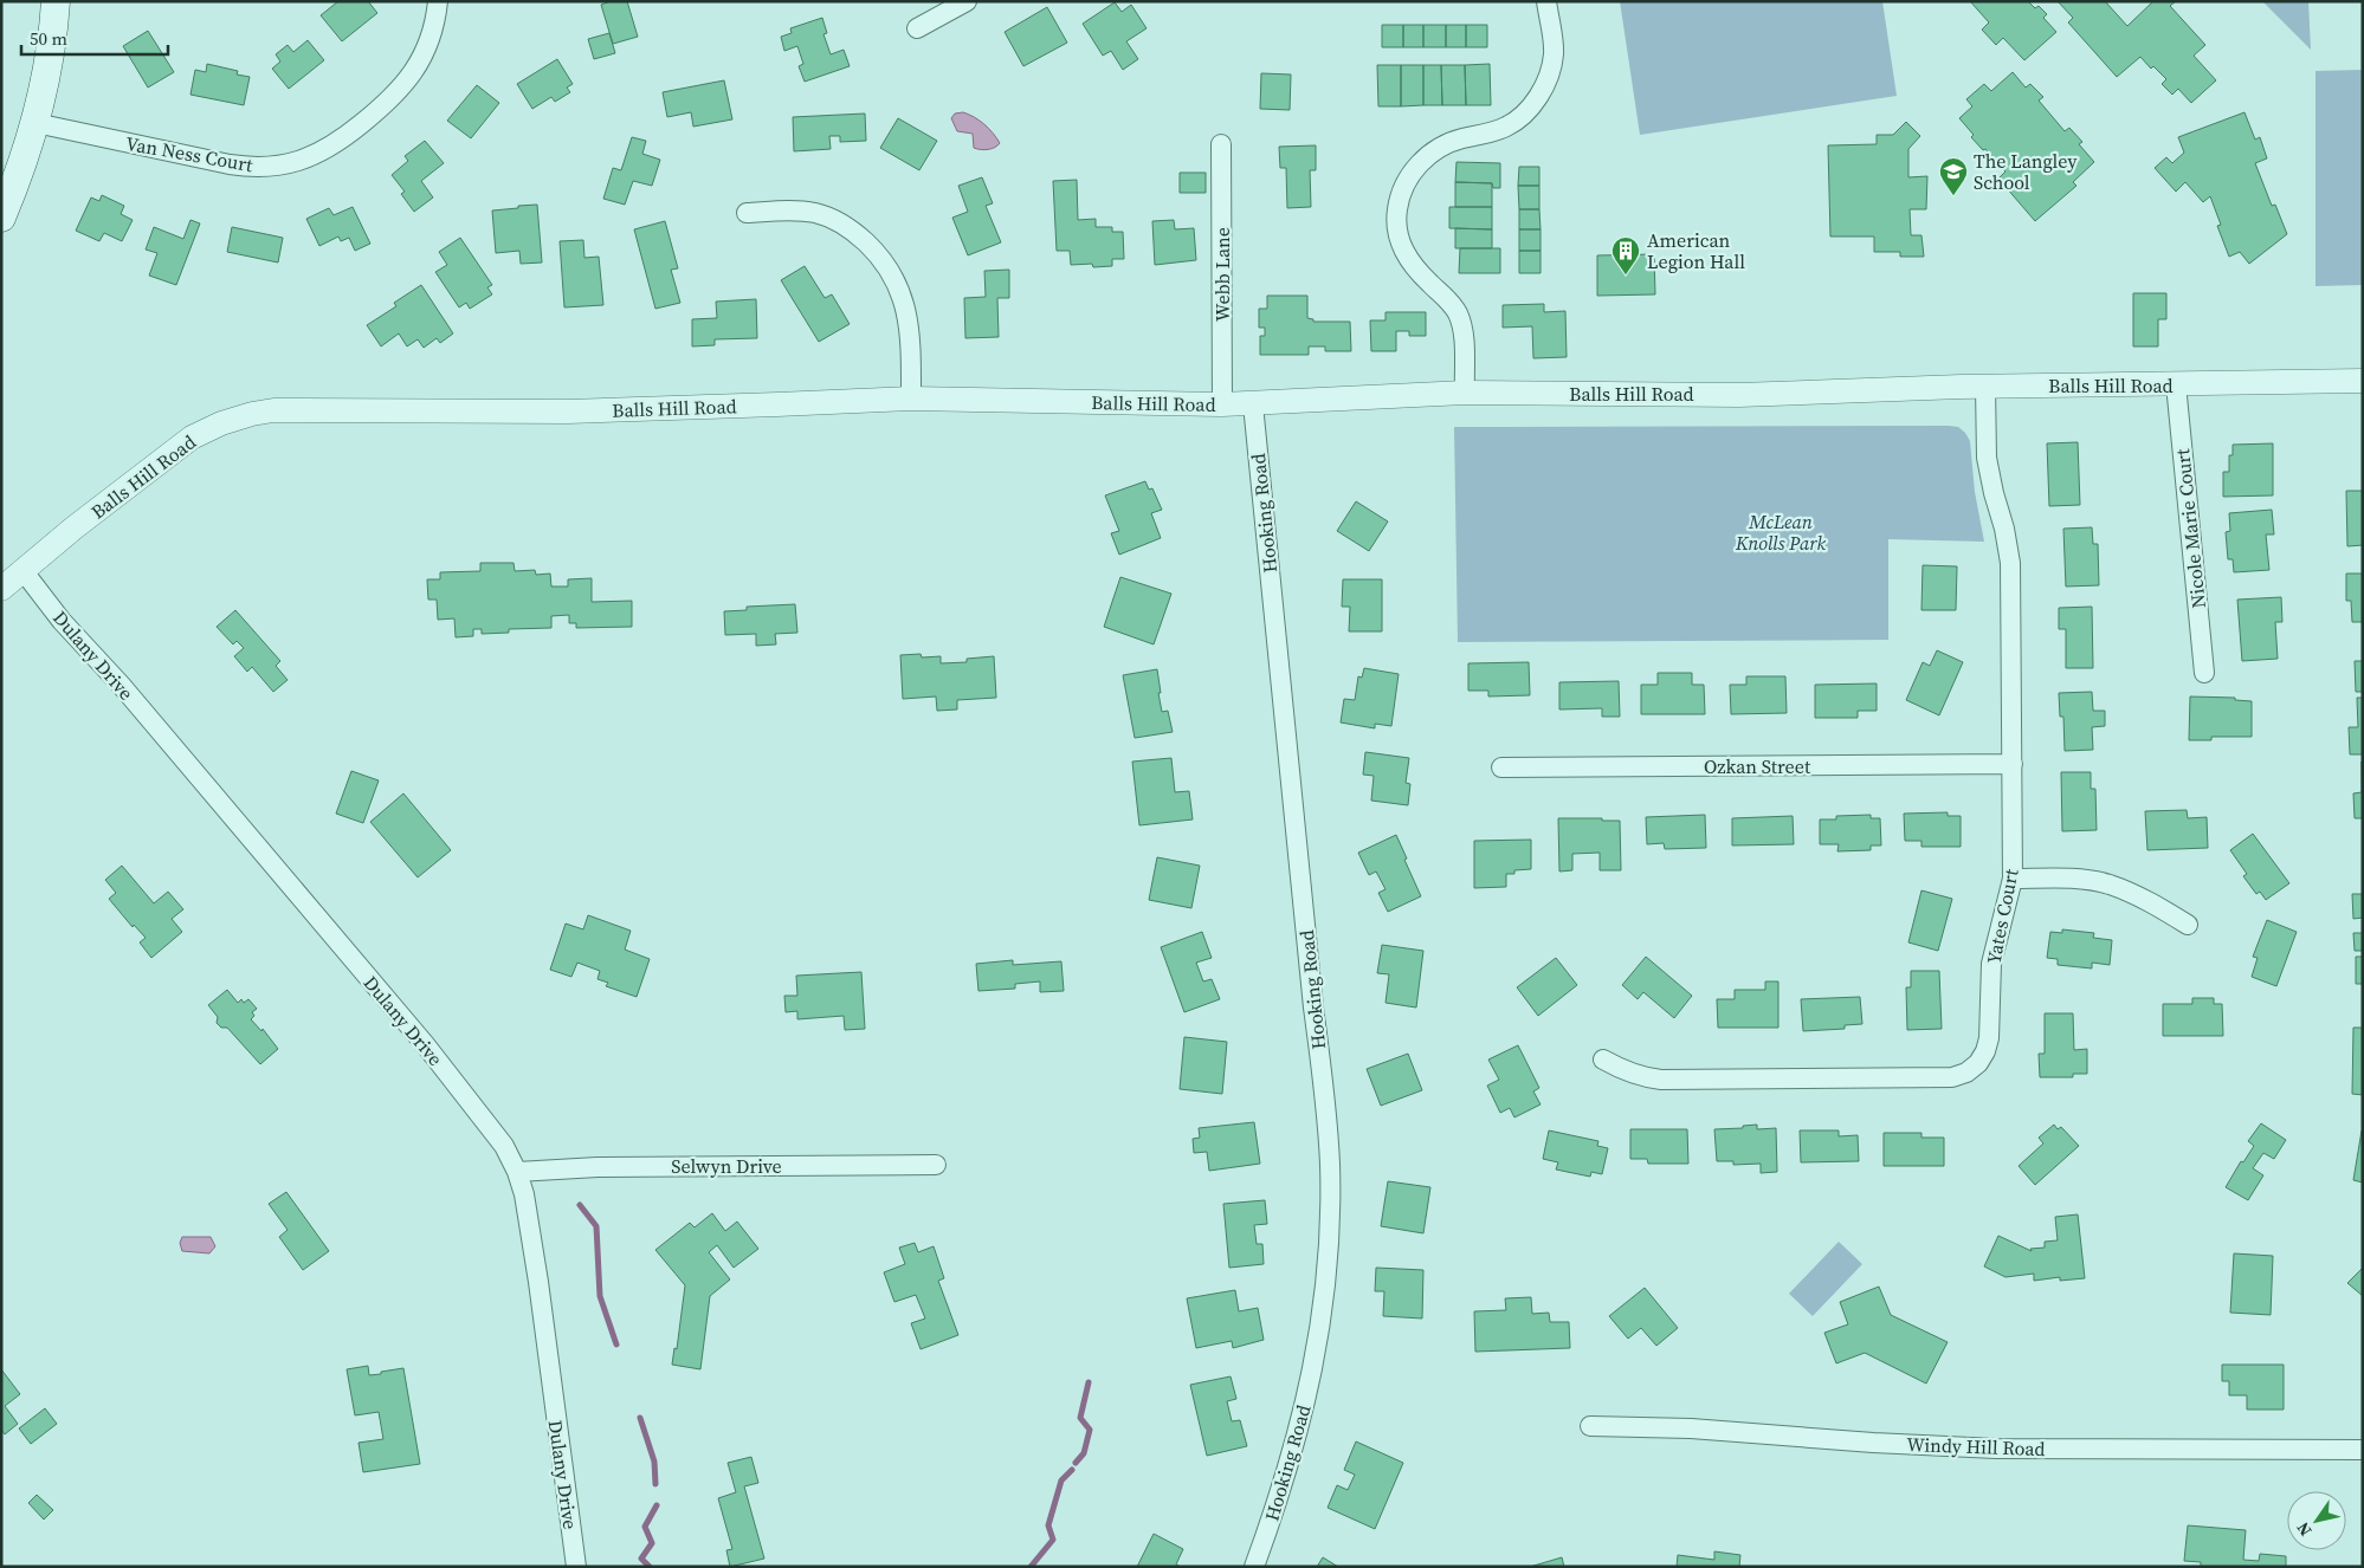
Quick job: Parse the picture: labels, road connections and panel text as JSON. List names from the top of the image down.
{
  "streets": {
    "street": [
      "Van Ness Court",
      "Webb Lane",
      "Balls Hill Road",
      "Hooking Road",
      "Nicole Marie Court",
      "Dulany Drive",
      "Ozkan Street",
      "Yates Court",
      "Selwyn Drive",
      "Windy Hill Road"
    ]
  },
  "crossings": [
    ["Webb Lane", "Balls Hill Road"],
    ["Balls Hill Road", "Hooking Road"],
    ["Balls Hill Road", "Nicole Marie Court"],
    ["Balls Hill Road", "Dulany Drive"],
    ["Balls Hill Road", "Yates Court"],
    ["Dulany Drive", "Selwyn Drive"],
    ["Ozkan Street", "Yates Court"]
  ],
  "parks": ["McLean Knolls Park"],
  "places": {
    "school or university": ["The Langley School"],
    "building": ["American Legion Hall"]
  },
  "scale_bar": "50 m",
  "north": "bottom left"
}
